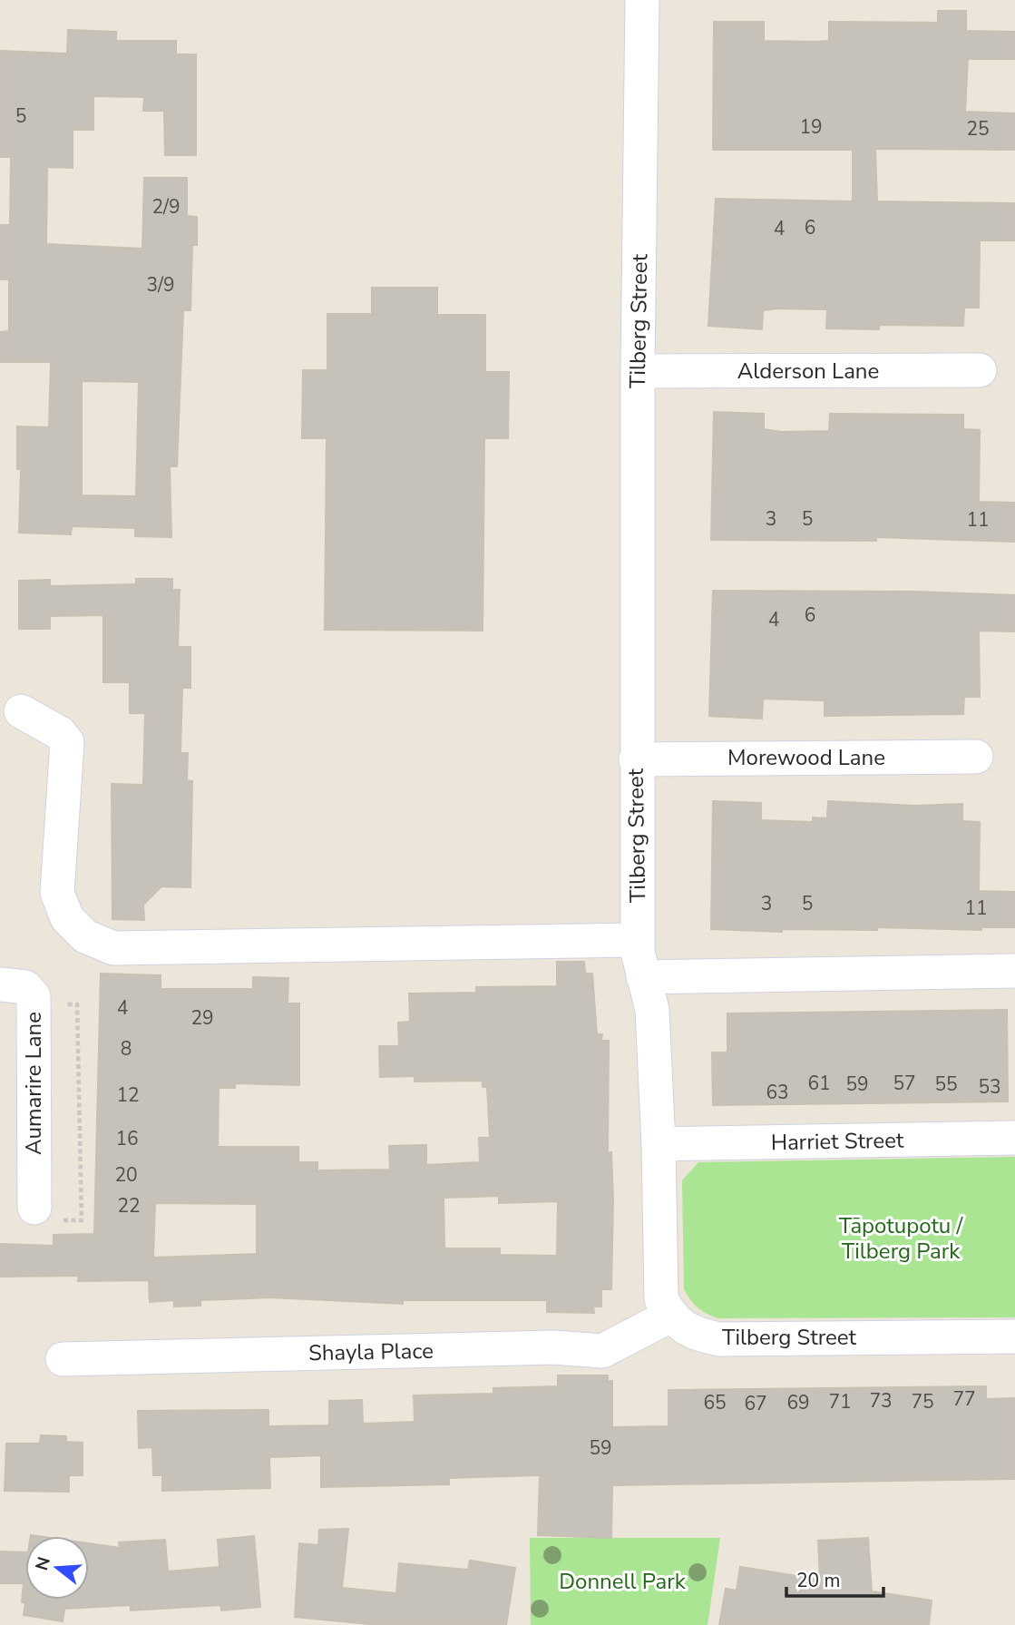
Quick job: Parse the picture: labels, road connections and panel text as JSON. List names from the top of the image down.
{
  "streets": {
    "street": [
      "Tilberg Street",
      "Alderson Lane",
      "Morewood Lane",
      "Aumarire Lane",
      "Harriet Street",
      "Shayla Place"
    ]
  },
  "crossings": [
    ["Tilberg Street", "Alderson Lane"],
    ["Tilberg Street", "Morewood Lane"],
    ["Tilberg Street", "Harriet Street"],
    ["Tilberg Street", "Shayla Place"]
  ],
  "parks": ["Tāpotupotu / Tilberg Park", "Donnell Park"],
  "house_numbers": [
    "5",
    "19",
    "25",
    "2/9",
    "6",
    "4",
    "3/9",
    "3",
    "5",
    "11",
    "6",
    "4",
    "3",
    "5",
    "11",
    "4",
    "29",
    "8",
    "61",
    "57",
    "59",
    "55",
    "53",
    "63",
    "12",
    "16",
    "20",
    "22",
    "77",
    "73",
    "71",
    "75",
    "65",
    "69",
    "67",
    "59"
  ],
  "scale_bar": "20 m",
  "north": "left"
}
